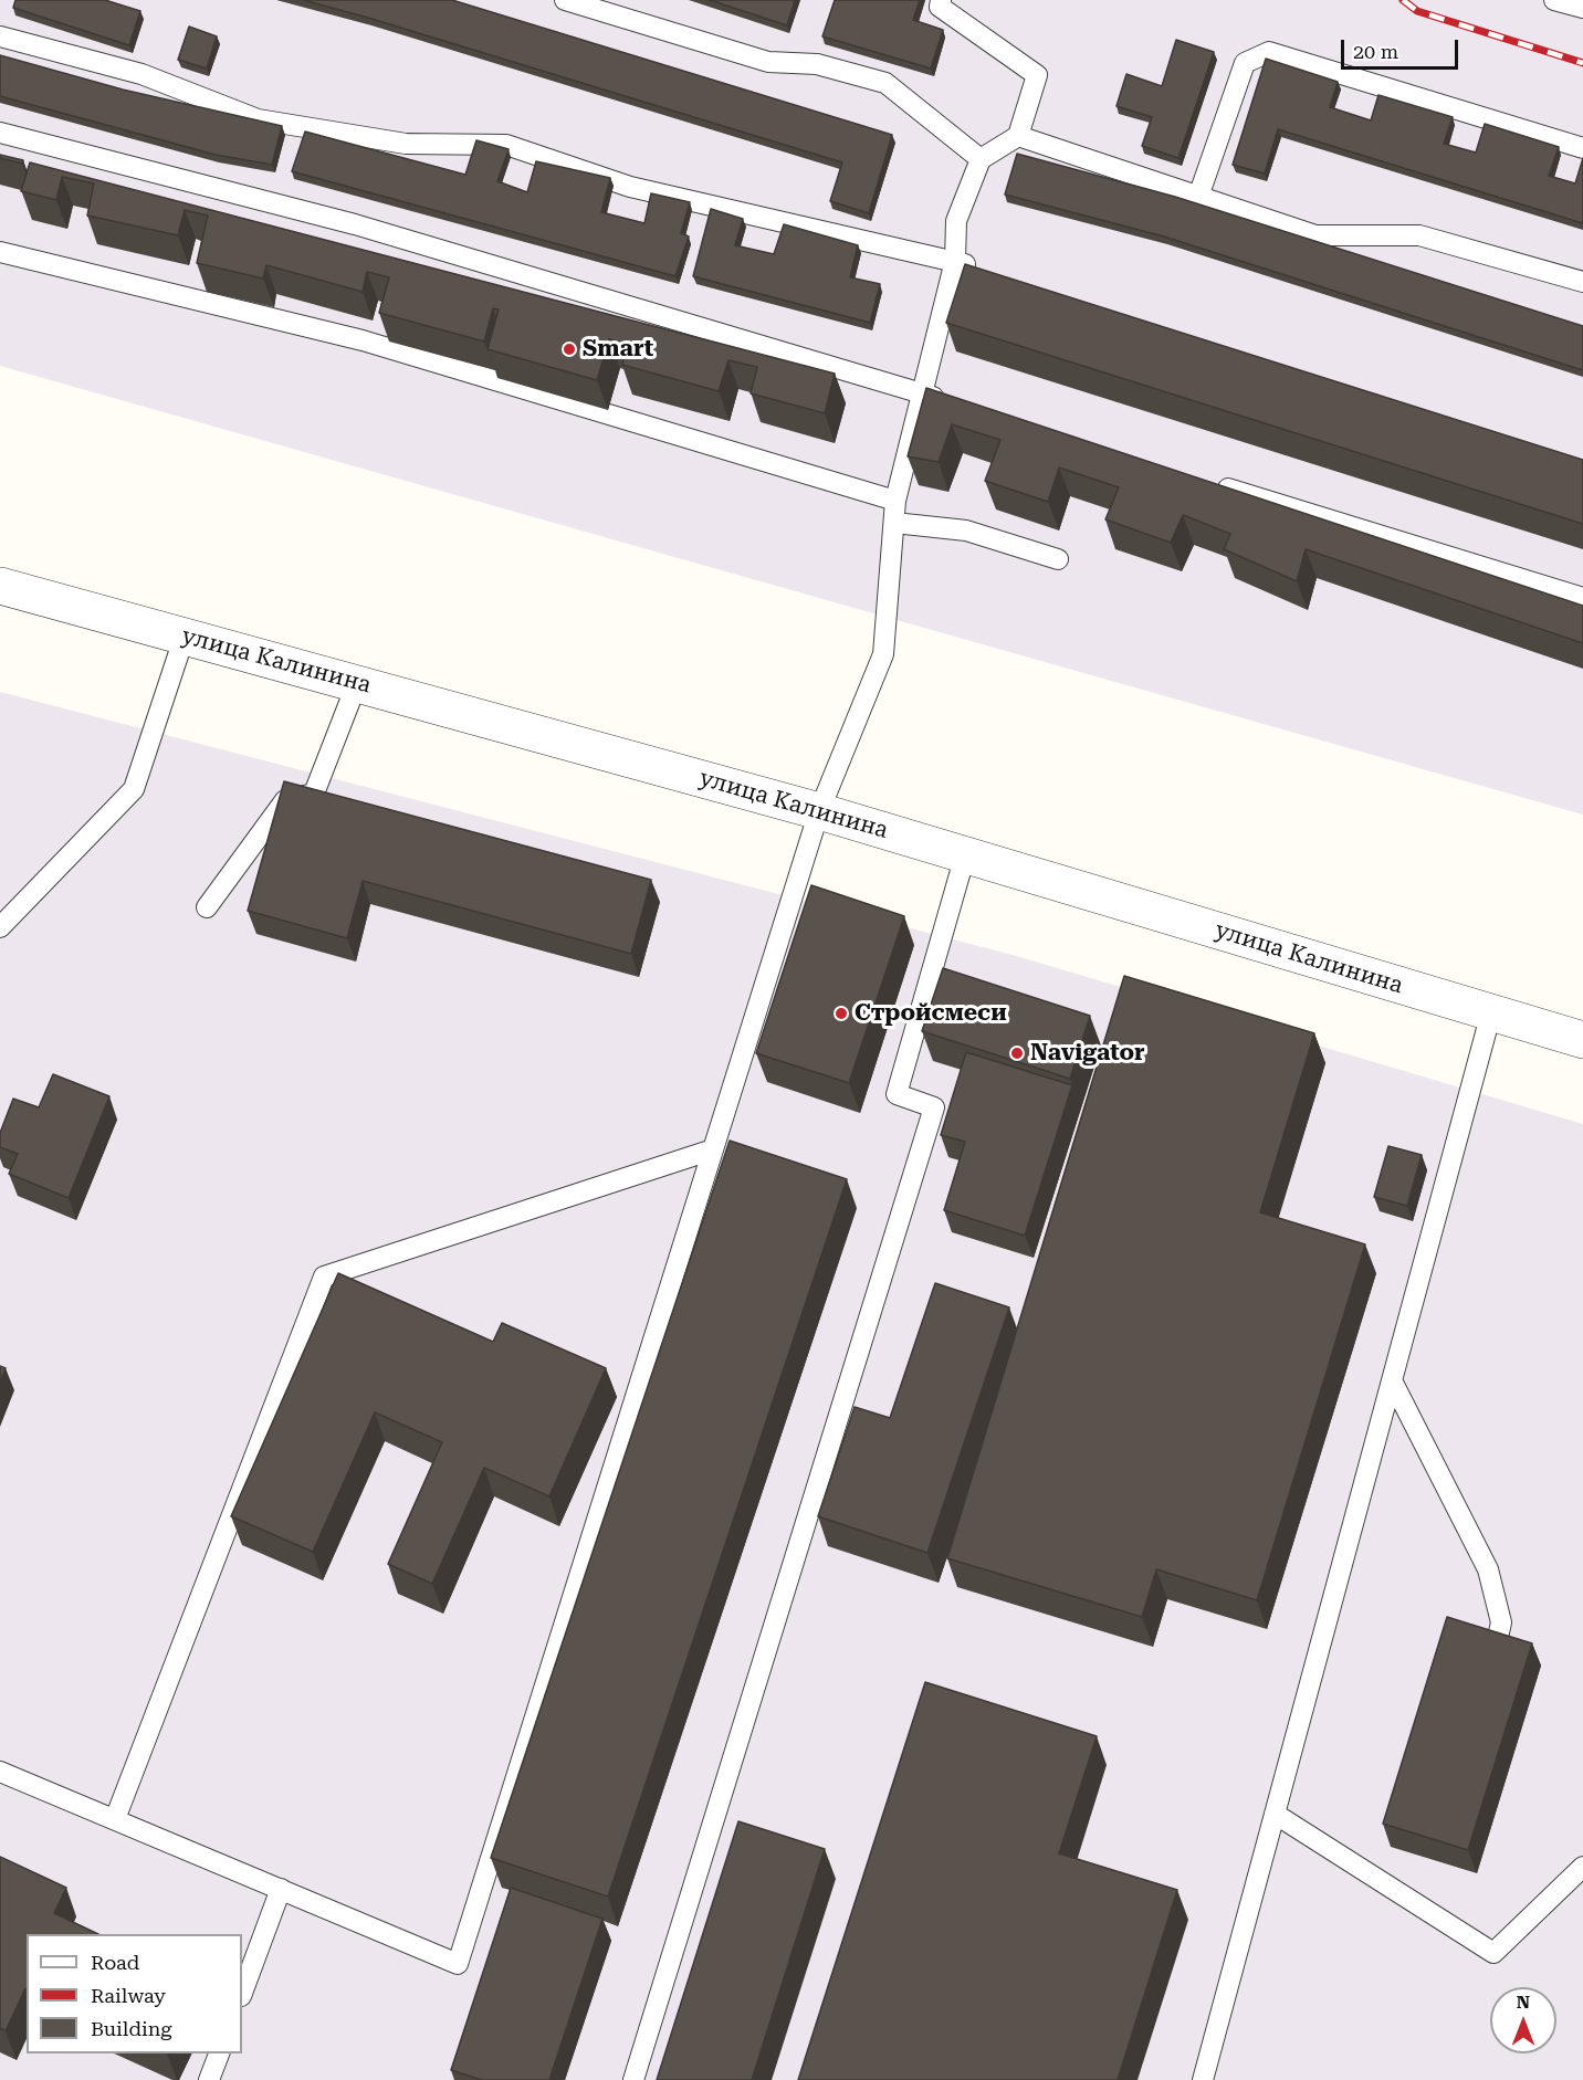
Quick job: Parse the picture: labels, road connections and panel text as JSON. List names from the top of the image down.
{
  "streets": {
    "street": ["улица Калинина"]
  },
  "places": ["Smart", "Стройсмеси", "Navigator"],
  "legend": ["Road", "Railway", "Building"],
  "scale_bar": "20 m",
  "north": "top"
}
